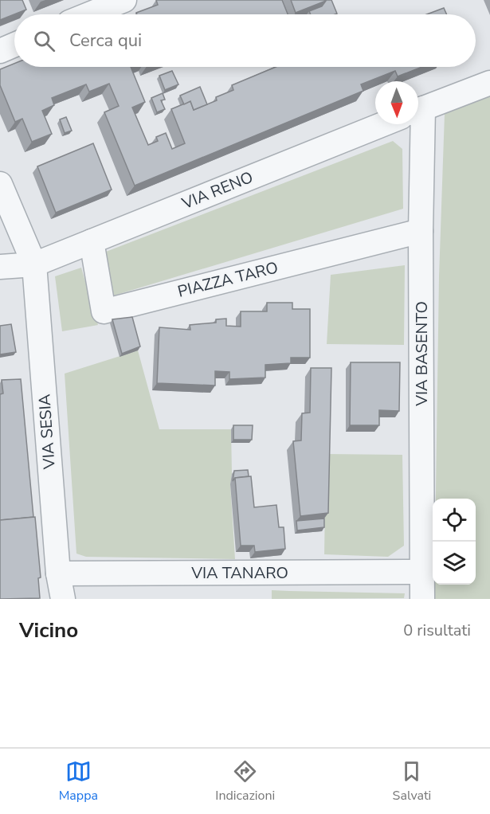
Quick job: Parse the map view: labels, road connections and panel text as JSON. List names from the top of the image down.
{
  "streets": {
    "street": [
      "VIA RENO",
      "PIAZZA TARO",
      "VIA BASENTO",
      "VIA SESIA",
      "VIA TANARO"
    ]
  },
  "crossings": [
    ["VIA RENO", "PIAZZA TARO"],
    ["VIA RENO", "VIA SESIA"],
    ["PIAZZA TARO", "VIA BASENTO"],
    ["VIA BASENTO", "VIA TANARO"],
    ["VIA SESIA", "VIA TANARO"]
  ],
  "north": "bottom",
  "page": {
    "search": "Cerca qui",
    "heading": ["Vicino", "0 risultati"],
    "nav": ["Mappa", "Indicazioni", "Salvati"]
  }
}
